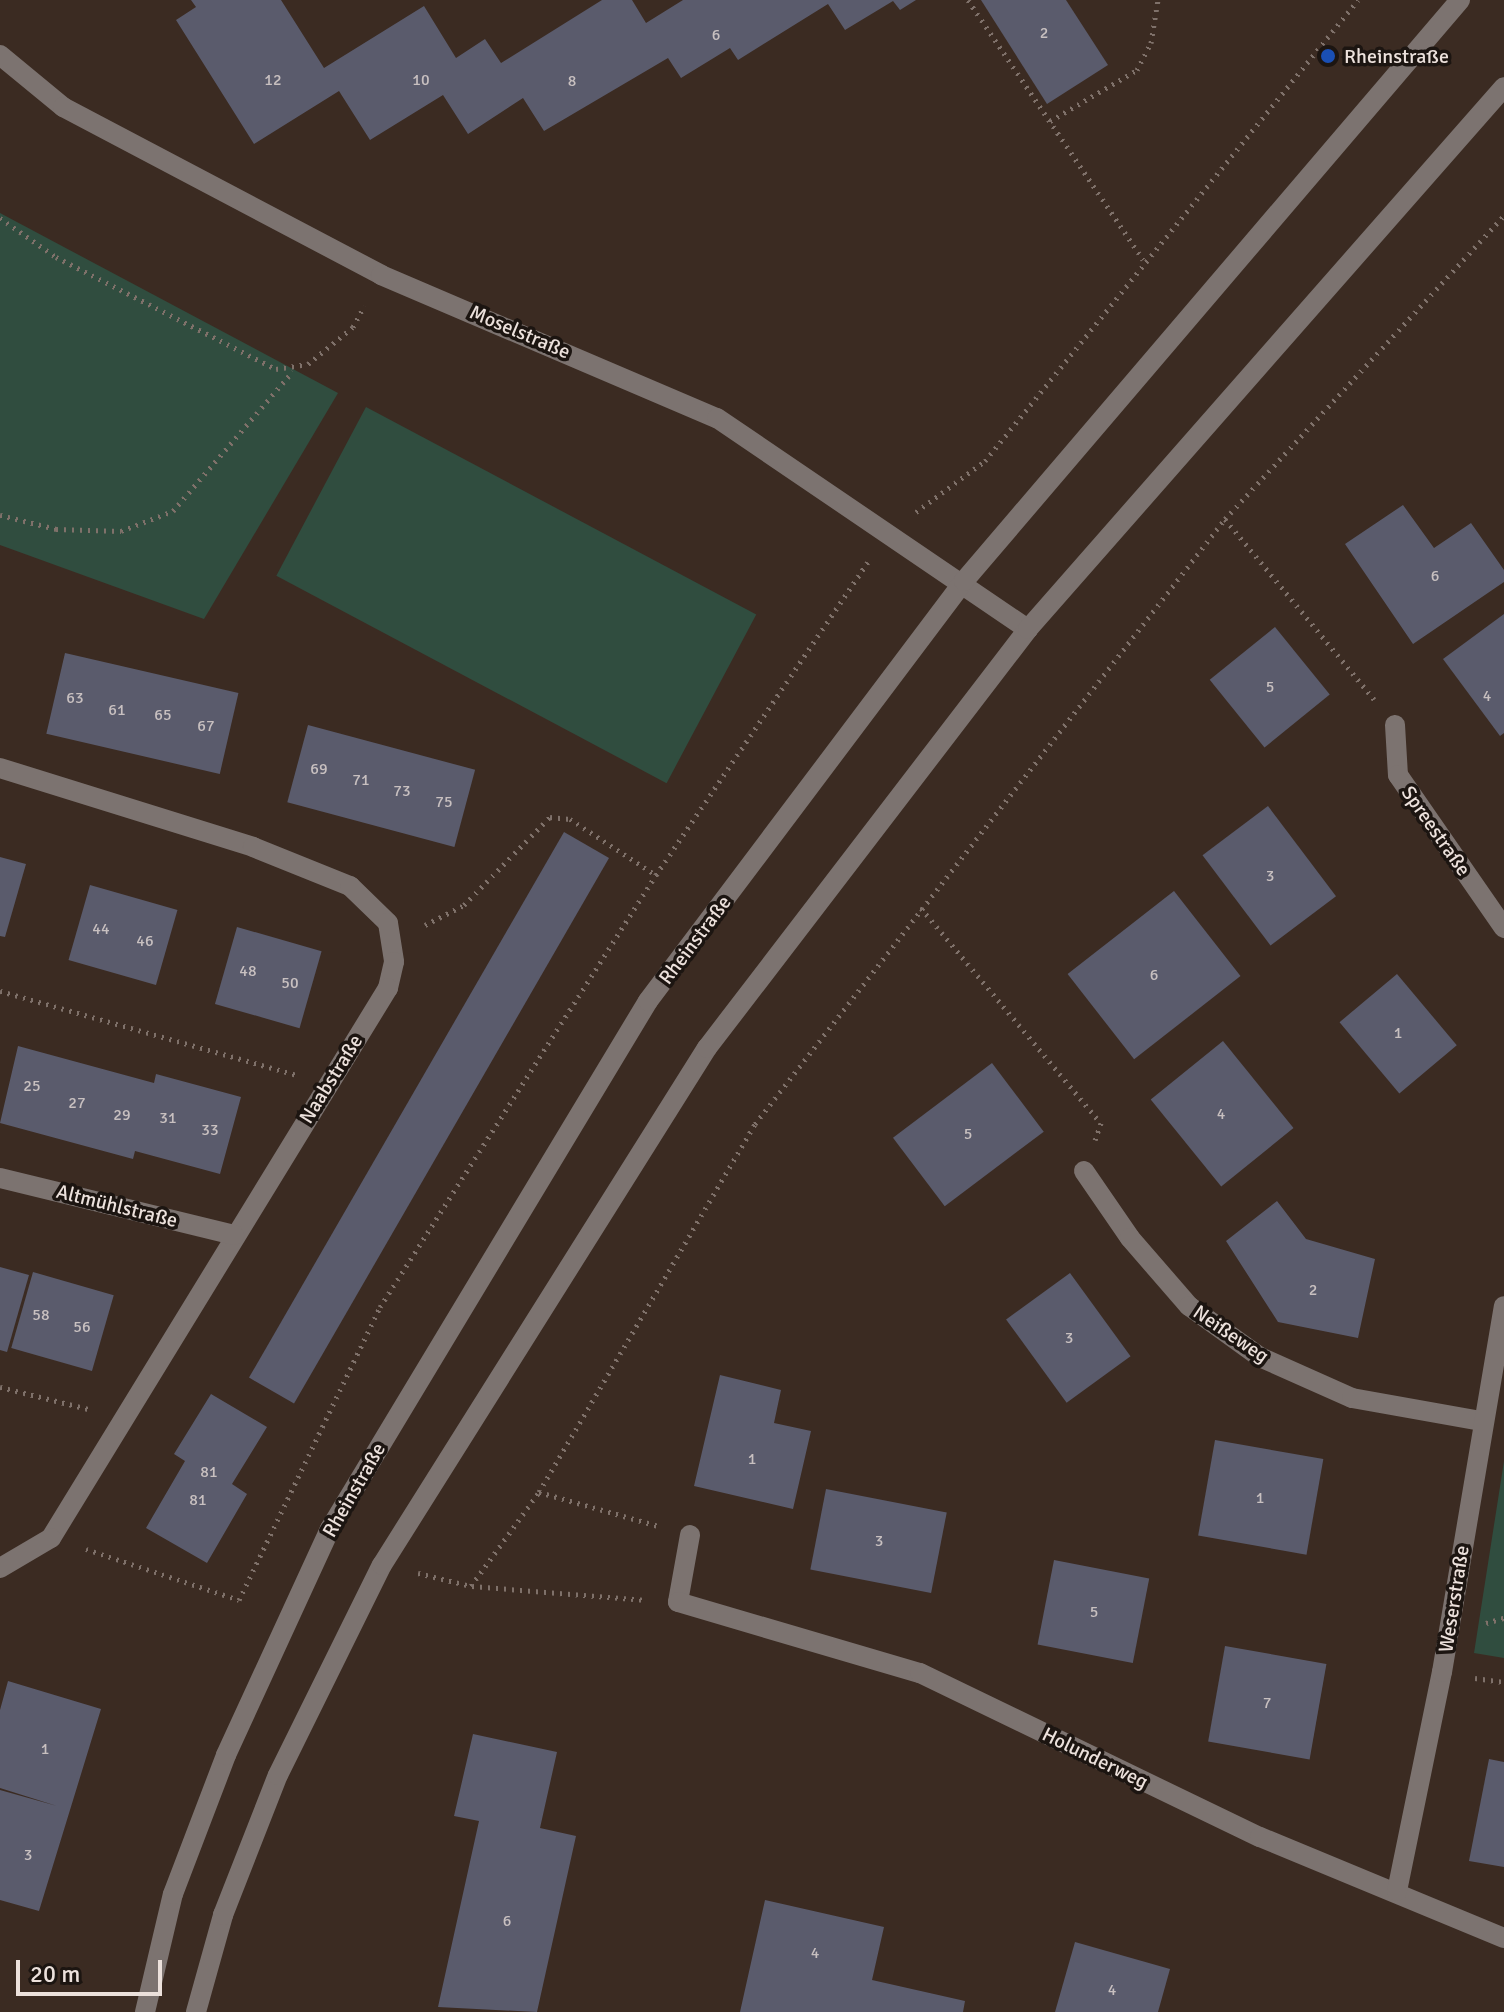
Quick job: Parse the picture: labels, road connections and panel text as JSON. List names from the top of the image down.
{
  "streets": {
    "street": [
      "Moselstraße",
      "Spreestraße",
      "Rheinstraße",
      "Naabstraße",
      "Altmühlstraße",
      "Neißeweg",
      "Weserstraße",
      "Holunderweg"
    ]
  },
  "crossings": [
    ["Moselstraße", "Rheinstraße"],
    ["Naabstraße", "Altmühlstraße"],
    ["Neißeweg", "Weserstraße"],
    ["Weserstraße", "Holunderweg"]
  ],
  "places": ["Rheinstraße"],
  "house_numbers": [
    "2",
    "6",
    "12",
    "10",
    "8",
    "6",
    "5",
    "4",
    "63",
    "61",
    "65",
    "67",
    "69",
    "71",
    "73",
    "75",
    "3",
    "44",
    "46",
    "48",
    "6",
    "50",
    "1",
    "25",
    "27",
    "4",
    "29",
    "31",
    "33",
    "5",
    "2",
    "58",
    "56",
    "3",
    "1",
    "81",
    "1",
    "81",
    "3",
    "5",
    "7",
    "1",
    "3",
    "6",
    "4",
    "4"
  ],
  "scale_bar": "20 m"
}
